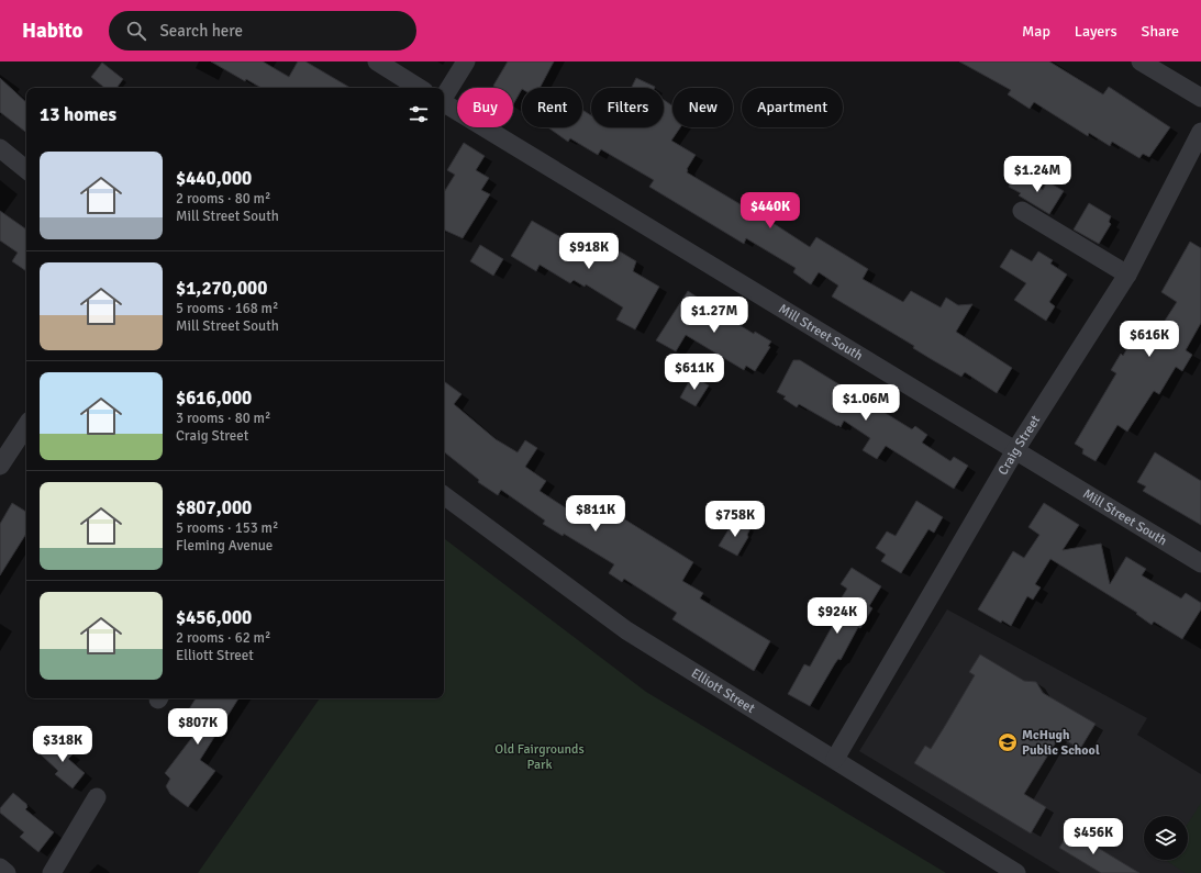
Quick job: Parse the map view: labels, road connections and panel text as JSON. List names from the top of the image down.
{
  "streets": {
    "street": ["Mill Street South", "Craig Street", "Elliott Street"]
  },
  "crossings": [
    ["Mill Street South", "Craig Street"],
    ["Craig Street", "Elliott Street"]
  ],
  "parks": ["Old Fairgrounds Park"],
  "places": {
    "school or university": ["McHugh Public School"]
  },
  "page": {
    "header": "Habito",
    "search": "Search here",
    "nav": ["Map", "Layers", "Share"],
    "chip": [
      "Buy",
      "Rent",
      "Filters",
      "New",
      "Apartment"
    ],
    "heading": "13 homes",
    "list": [
      {
        "name": "$440,000",
        "note": "2 rooms · 80 m² · Mill Street South"
      },
      {
        "name": "$1,270,000",
        "note": "5 rooms · 168 m² · Mill Street South"
      },
      {
        "name": "$616,000",
        "note": "3 rooms · 80 m² · Craig Street"
      },
      {
        "name": "$807,000",
        "note": "5 rooms · 153 m² · Fleming Avenue"
      },
      {
        "name": "$456,000",
        "note": "2 rooms · 62 m² · Elliott Street"
      }
    ],
    "price": [
      "$1.24M",
      "$440K",
      "$918K",
      "$1.27M",
      "$616K",
      "$611K",
      "$1.06M",
      "$811K",
      "$758K",
      "$924K",
      "$807K",
      "$318K",
      "$456K"
    ]
  }
}
